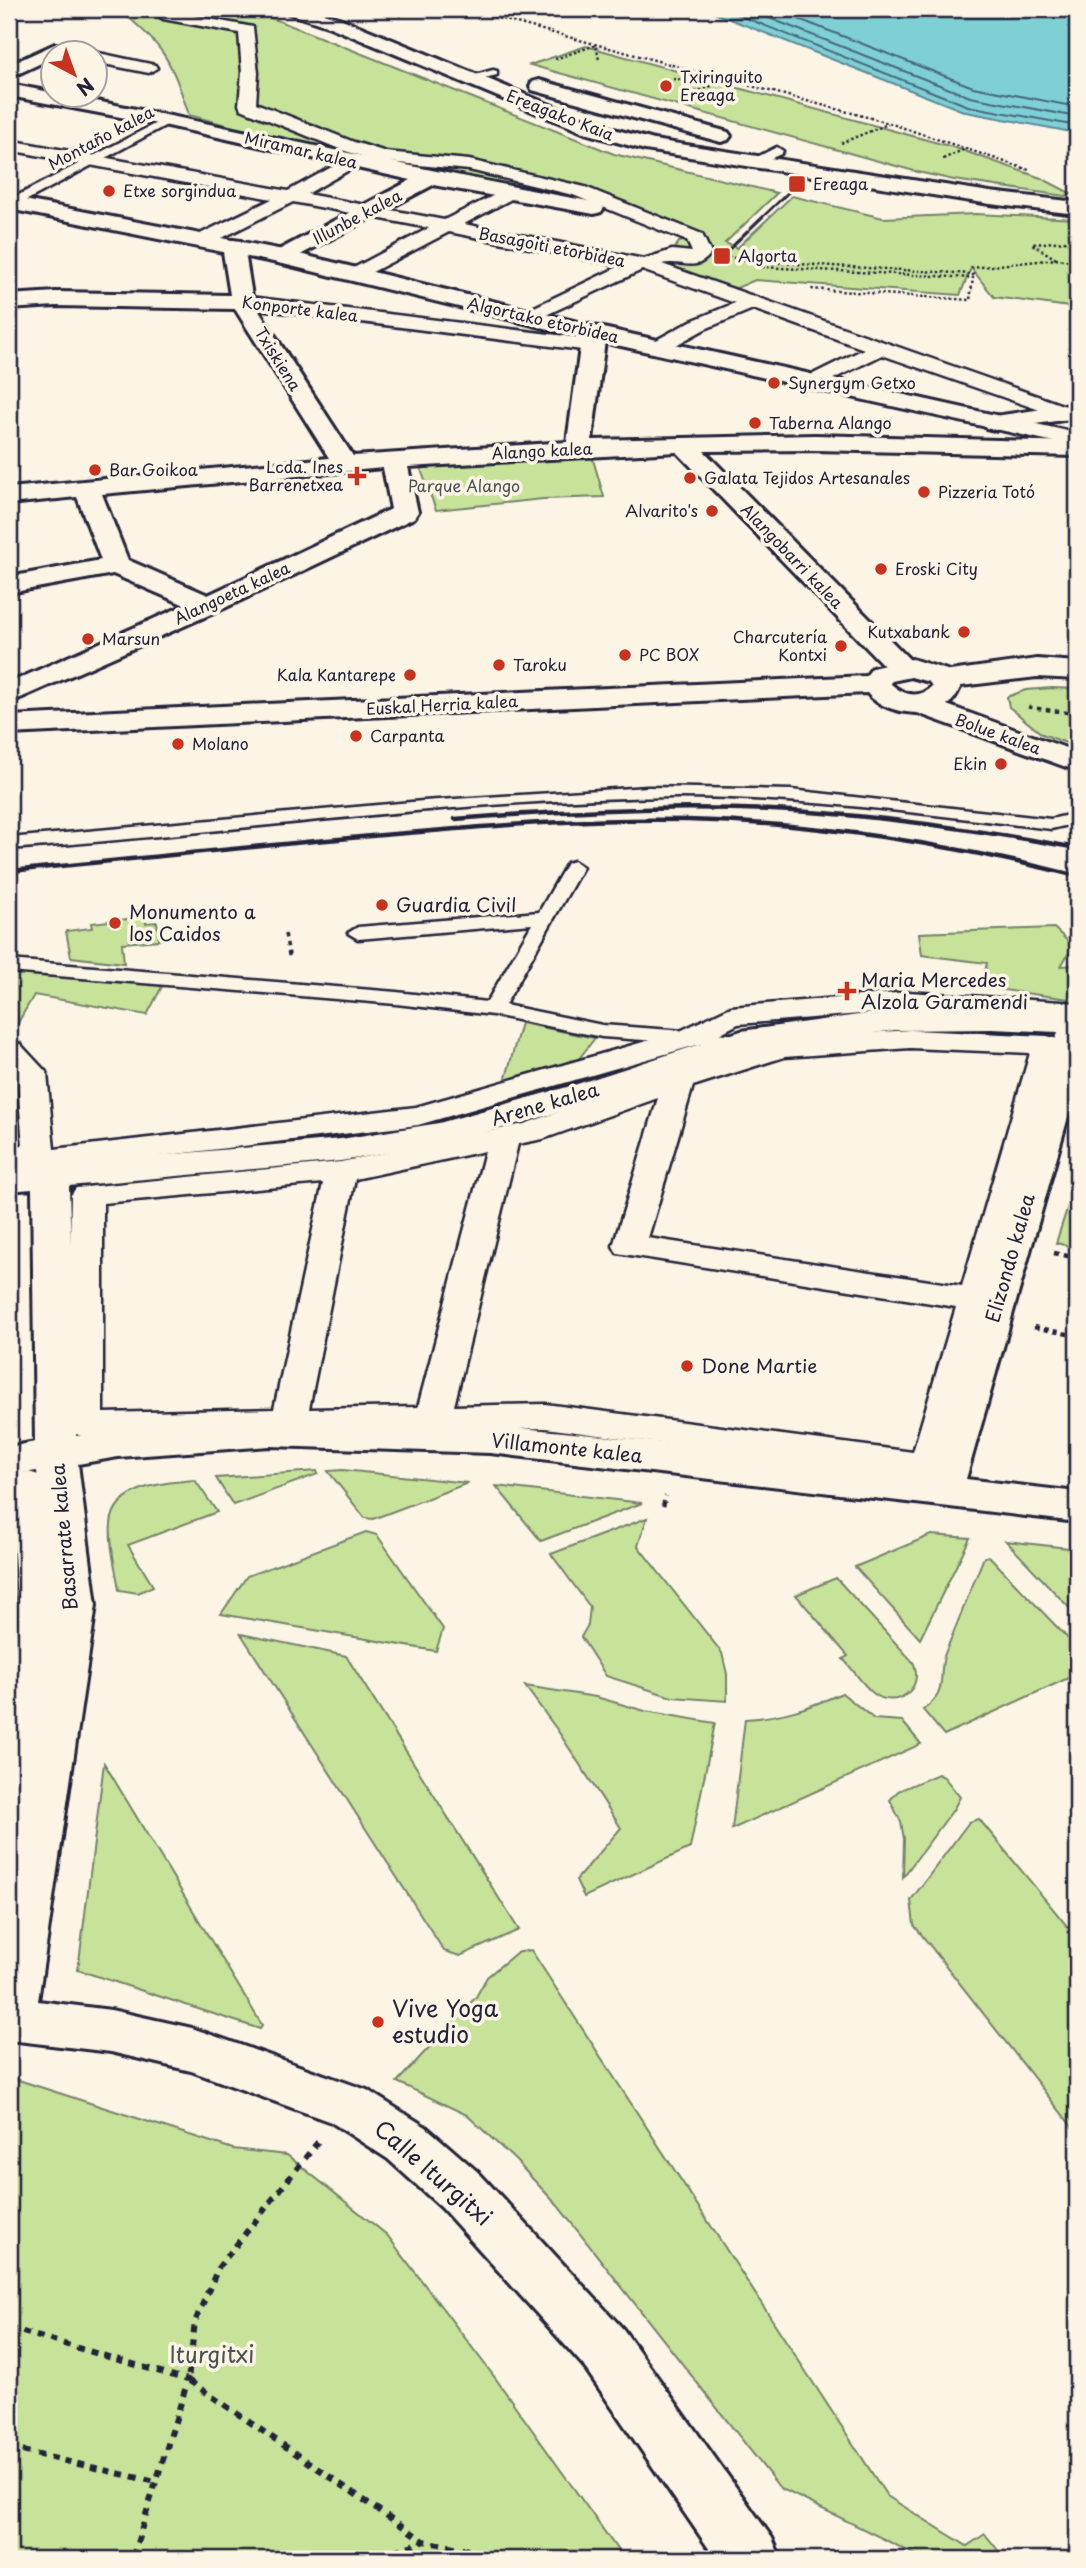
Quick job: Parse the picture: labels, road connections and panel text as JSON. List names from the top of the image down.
{
  "streets": {
    "street": [
      "Ereagako Kaia",
      "Miramar kalea",
      "Illunbe kalea",
      "Basagoiti etorbidea",
      "Konporte kalea",
      "Algortako etorbidea",
      "Txiskiena",
      "Alango kalea",
      "Alangobarri kalea",
      "Alangoeta kalea",
      "Euskal Herria kalea",
      "Bolue kalea",
      "Arene kalea",
      "Elizondo kalea",
      "Villamonte kalea",
      "Basarrate kalea",
      "Calle Iturgitxi"
    ],
    "lane": ["Montaño kalea"]
  },
  "crossings": [
    ["Montaño kalea", "Miramar kalea"],
    ["Montaño kalea", "Basagoiti etorbidea"],
    ["Montaño kalea", "Algortako etorbidea"],
    ["Miramar kalea", "Illunbe kalea"],
    ["Illunbe kalea", "Basagoiti etorbidea"],
    ["Illunbe kalea", "Algortako etorbidea"],
    ["Konporte kalea", "Algortako etorbidea"],
    ["Konporte kalea", "Txiskiena"],
    ["Algortako etorbidea", "Txiskiena"],
    ["Txiskiena", "Alango kalea"],
    ["Alango kalea", "Alangobarri kalea"],
    ["Alango kalea", "Alangoeta kalea"],
    ["Alangobarri kalea", "Euskal Herria kalea"],
    ["Arene kalea", "Elizondo kalea"],
    ["Arene kalea", "Basarrate kalea"],
    ["Elizondo kalea", "Villamonte kalea"],
    ["Villamonte kalea", "Basarrate kalea"],
    ["Basarrate kalea", "Calle Iturgitxi"]
  ],
  "parks": ["Parque Alango", "Iturgitxi"],
  "places": {
    "other": [
      "Txiringuito Ereaga",
      "Etxe sorgindua",
      "Synergym Getxo",
      "Taberna Alango",
      "Bar Goikoa",
      "Galata Tejidos Artesanales",
      "Pizzeria Totó",
      "Alvarito's",
      "Eroski City",
      "Kutxabank",
      "Marsun",
      "Charcutería Kontxi",
      "PC BOX",
      "Taroku",
      "Kala Kantarepe",
      "Carpanta",
      "Molano",
      "Ekin",
      "Guardia Civil",
      "Monumento a los Caidos",
      "Done Martie",
      "Vive Yoga estudio"
    ],
    "transit": ["Ereaga", "Algorta"],
    "health": ["Lcda. Ines Barrenetxea", "Maria Mercedes Alzola Garamendi"]
  },
  "north": "bottom right"
}
